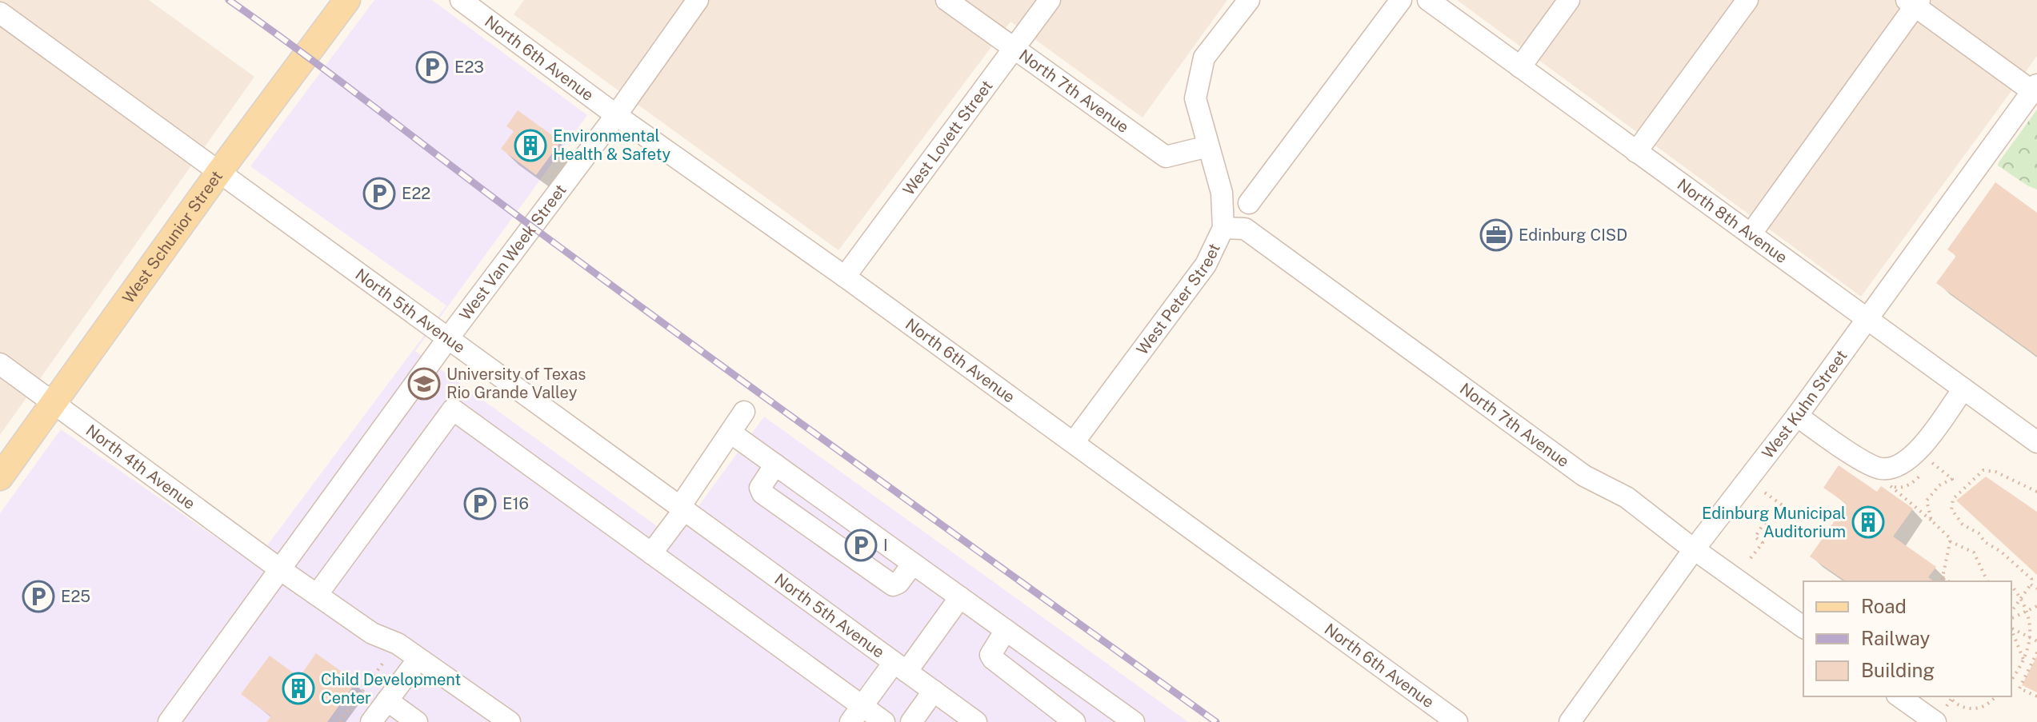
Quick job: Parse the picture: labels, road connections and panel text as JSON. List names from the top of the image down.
{
  "streets": {
    "main road": ["West Schunior Street"],
    "street": [
      "North 6th Avenue",
      "North 7th Avenue",
      "West Lovett Street",
      "North 8th Avenue",
      "West Van Week Street",
      "West Peter Street",
      "North 5th Avenue",
      "West Kuhn Street",
      "North 4th Avenue"
    ]
  },
  "crossings": [
    ["North 6th Avenue", "West Lovett Street"],
    ["North 6th Avenue", "West Van Week Street"],
    ["North 6th Avenue", "West Peter Street"],
    ["North 7th Avenue", "West Lovett Street"],
    ["North 7th Avenue", "West Peter Street"],
    ["North 7th Avenue", "West Kuhn Street"],
    ["North 8th Avenue", "West Kuhn Street"],
    ["West Schunior Street", "North 5th Avenue"],
    ["West Schunior Street", "North 4th Avenue"],
    ["West Van Week Street", "North 5th Avenue"],
    ["West Van Week Street", "North 4th Avenue"]
  ],
  "places": {
    "parking": [
      "E23",
      "E22",
      "E16",
      "I",
      "E25"
    ],
    "building": ["Environmental Health & Safety", "Edinburg Municipal Auditorium", "Child Development Center"],
    "office": ["Edinburg CISD"],
    "school or university": ["University of Texas Rio Grande Valley"]
  },
  "legend": ["Road", "Railway", "Building"]
}
